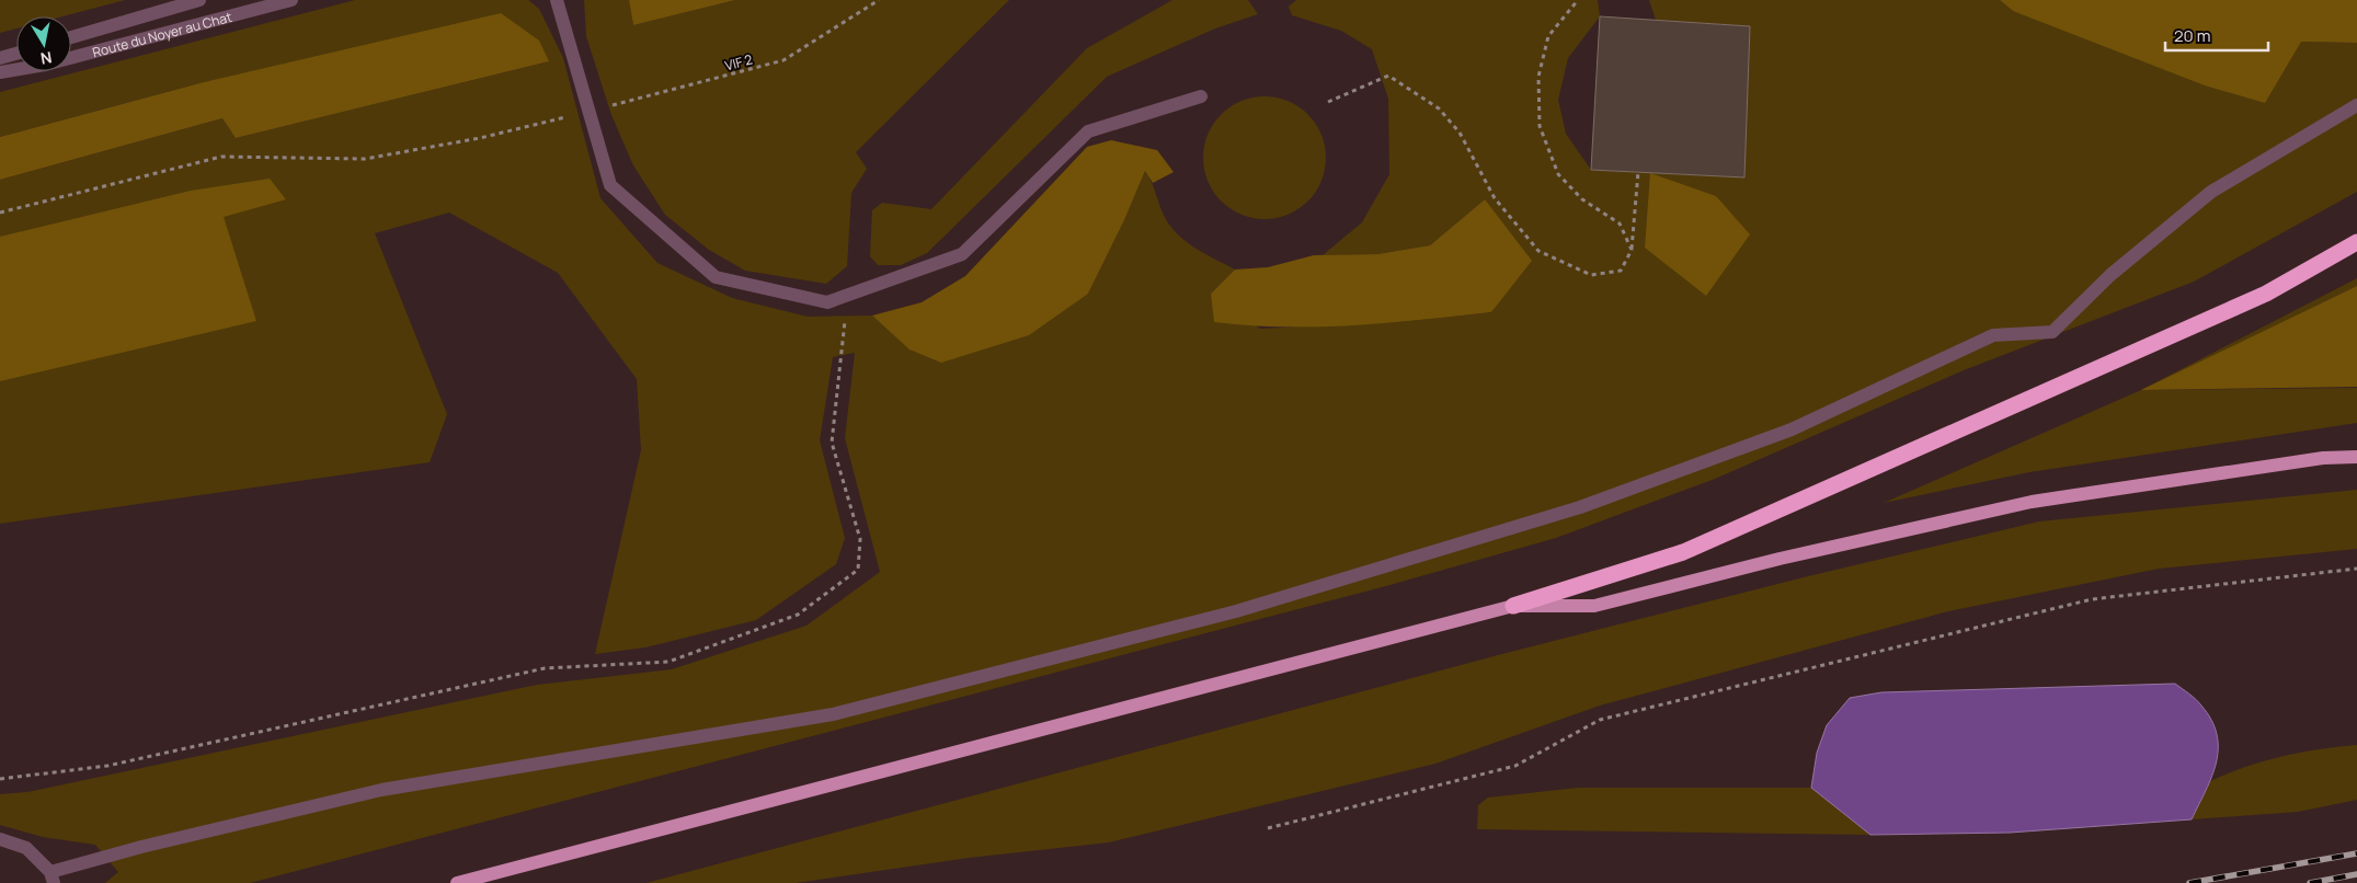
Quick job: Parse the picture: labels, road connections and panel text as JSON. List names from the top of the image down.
{
  "streets": {
    "street": ["Route du Noyer au Chat"],
    "path": ["VIF 2"]
  },
  "scale_bar": "20 m",
  "north": "bottom"
}
